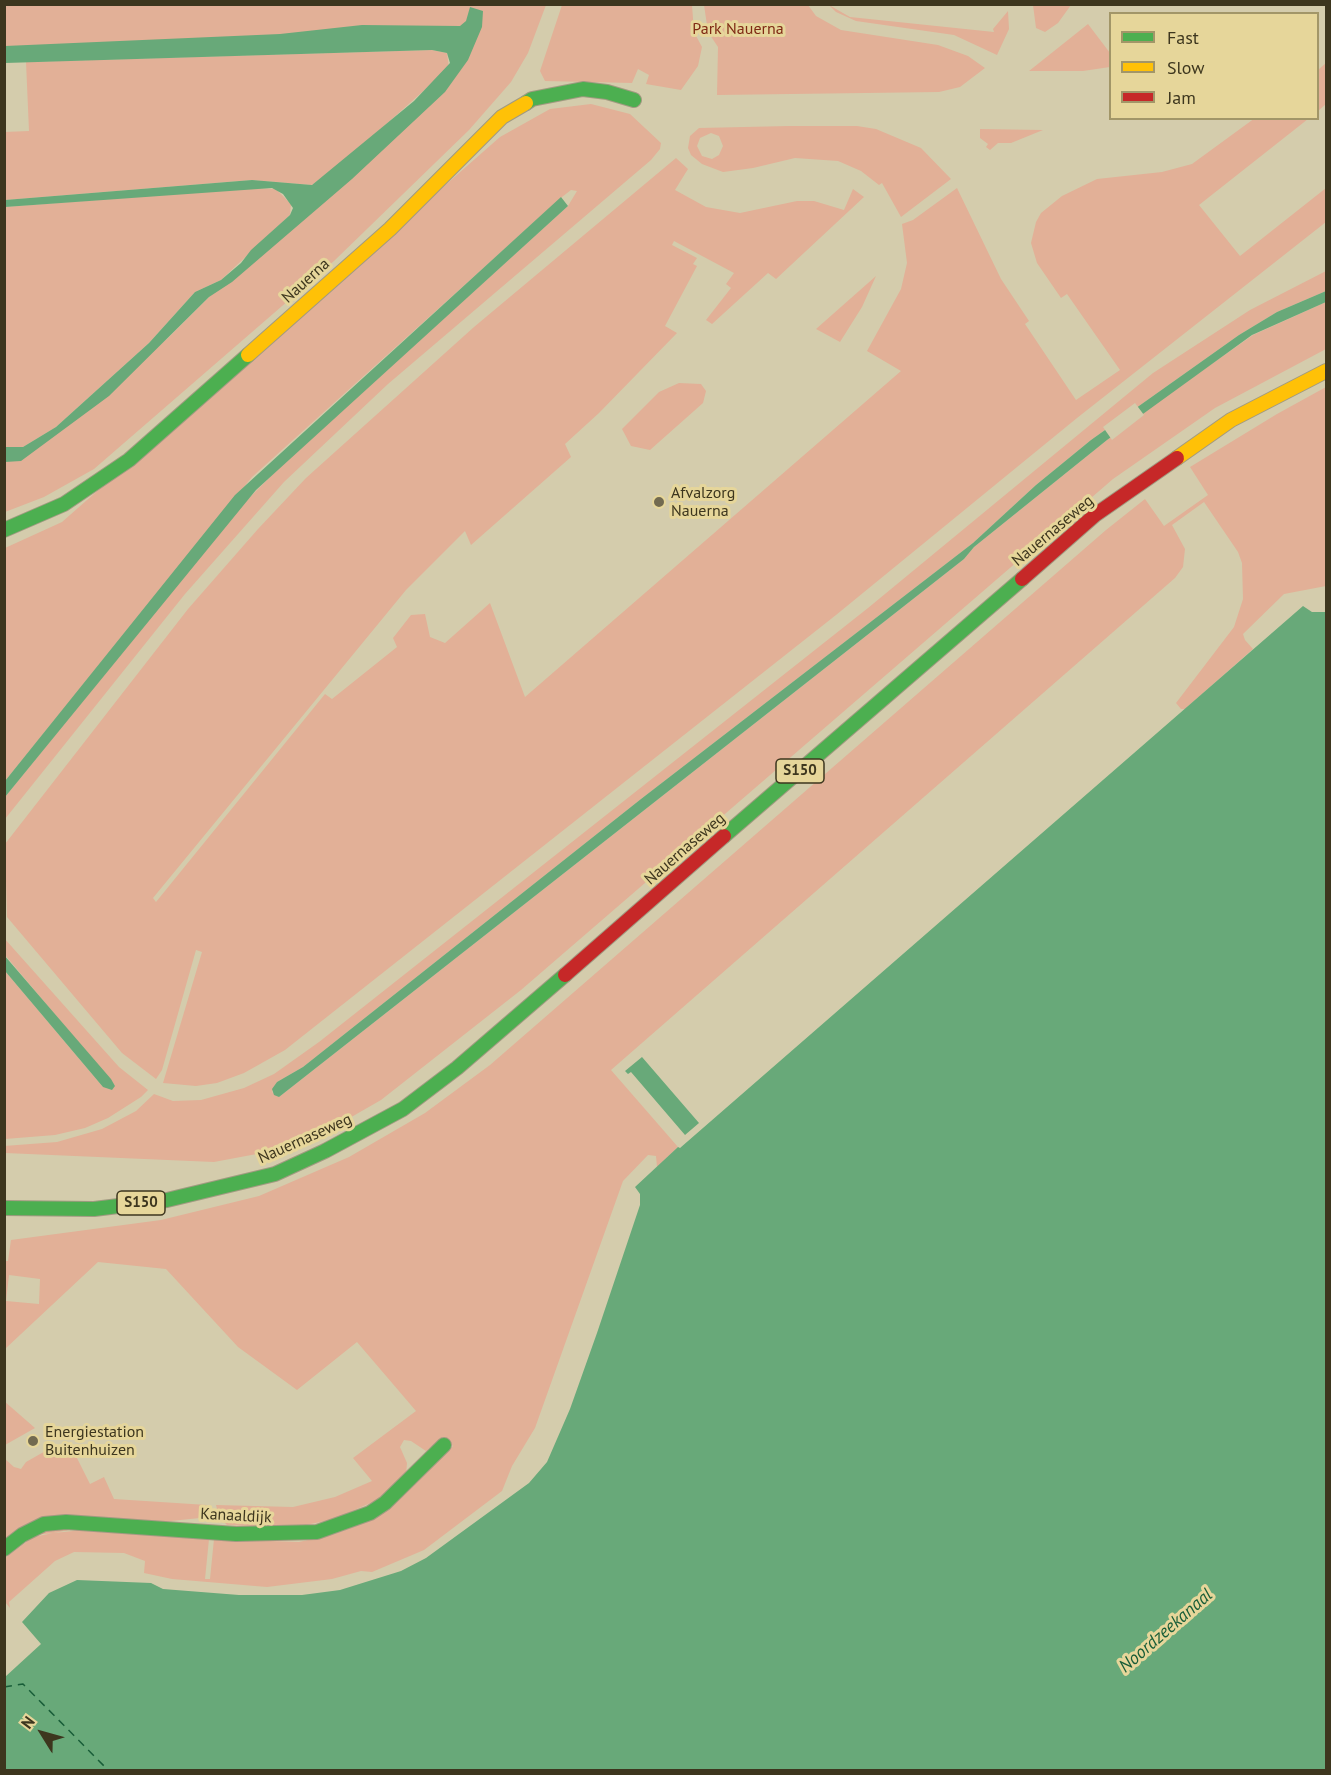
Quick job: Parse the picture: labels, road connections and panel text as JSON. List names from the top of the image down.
{
  "streets": {
    "main road": [
      "Nauerna",
      "Nauernaseweg",
      "S150",
      "Kanaaldijk"
    ]
  },
  "water": ["Noordzeekanaal"],
  "parks": ["Park Nauerna"],
  "places": ["Afvalzorg Nauerna", "Energiestation Buitenhuizen"],
  "legend": ["Fast", "Slow", "Jam"],
  "north": "top left"
}
